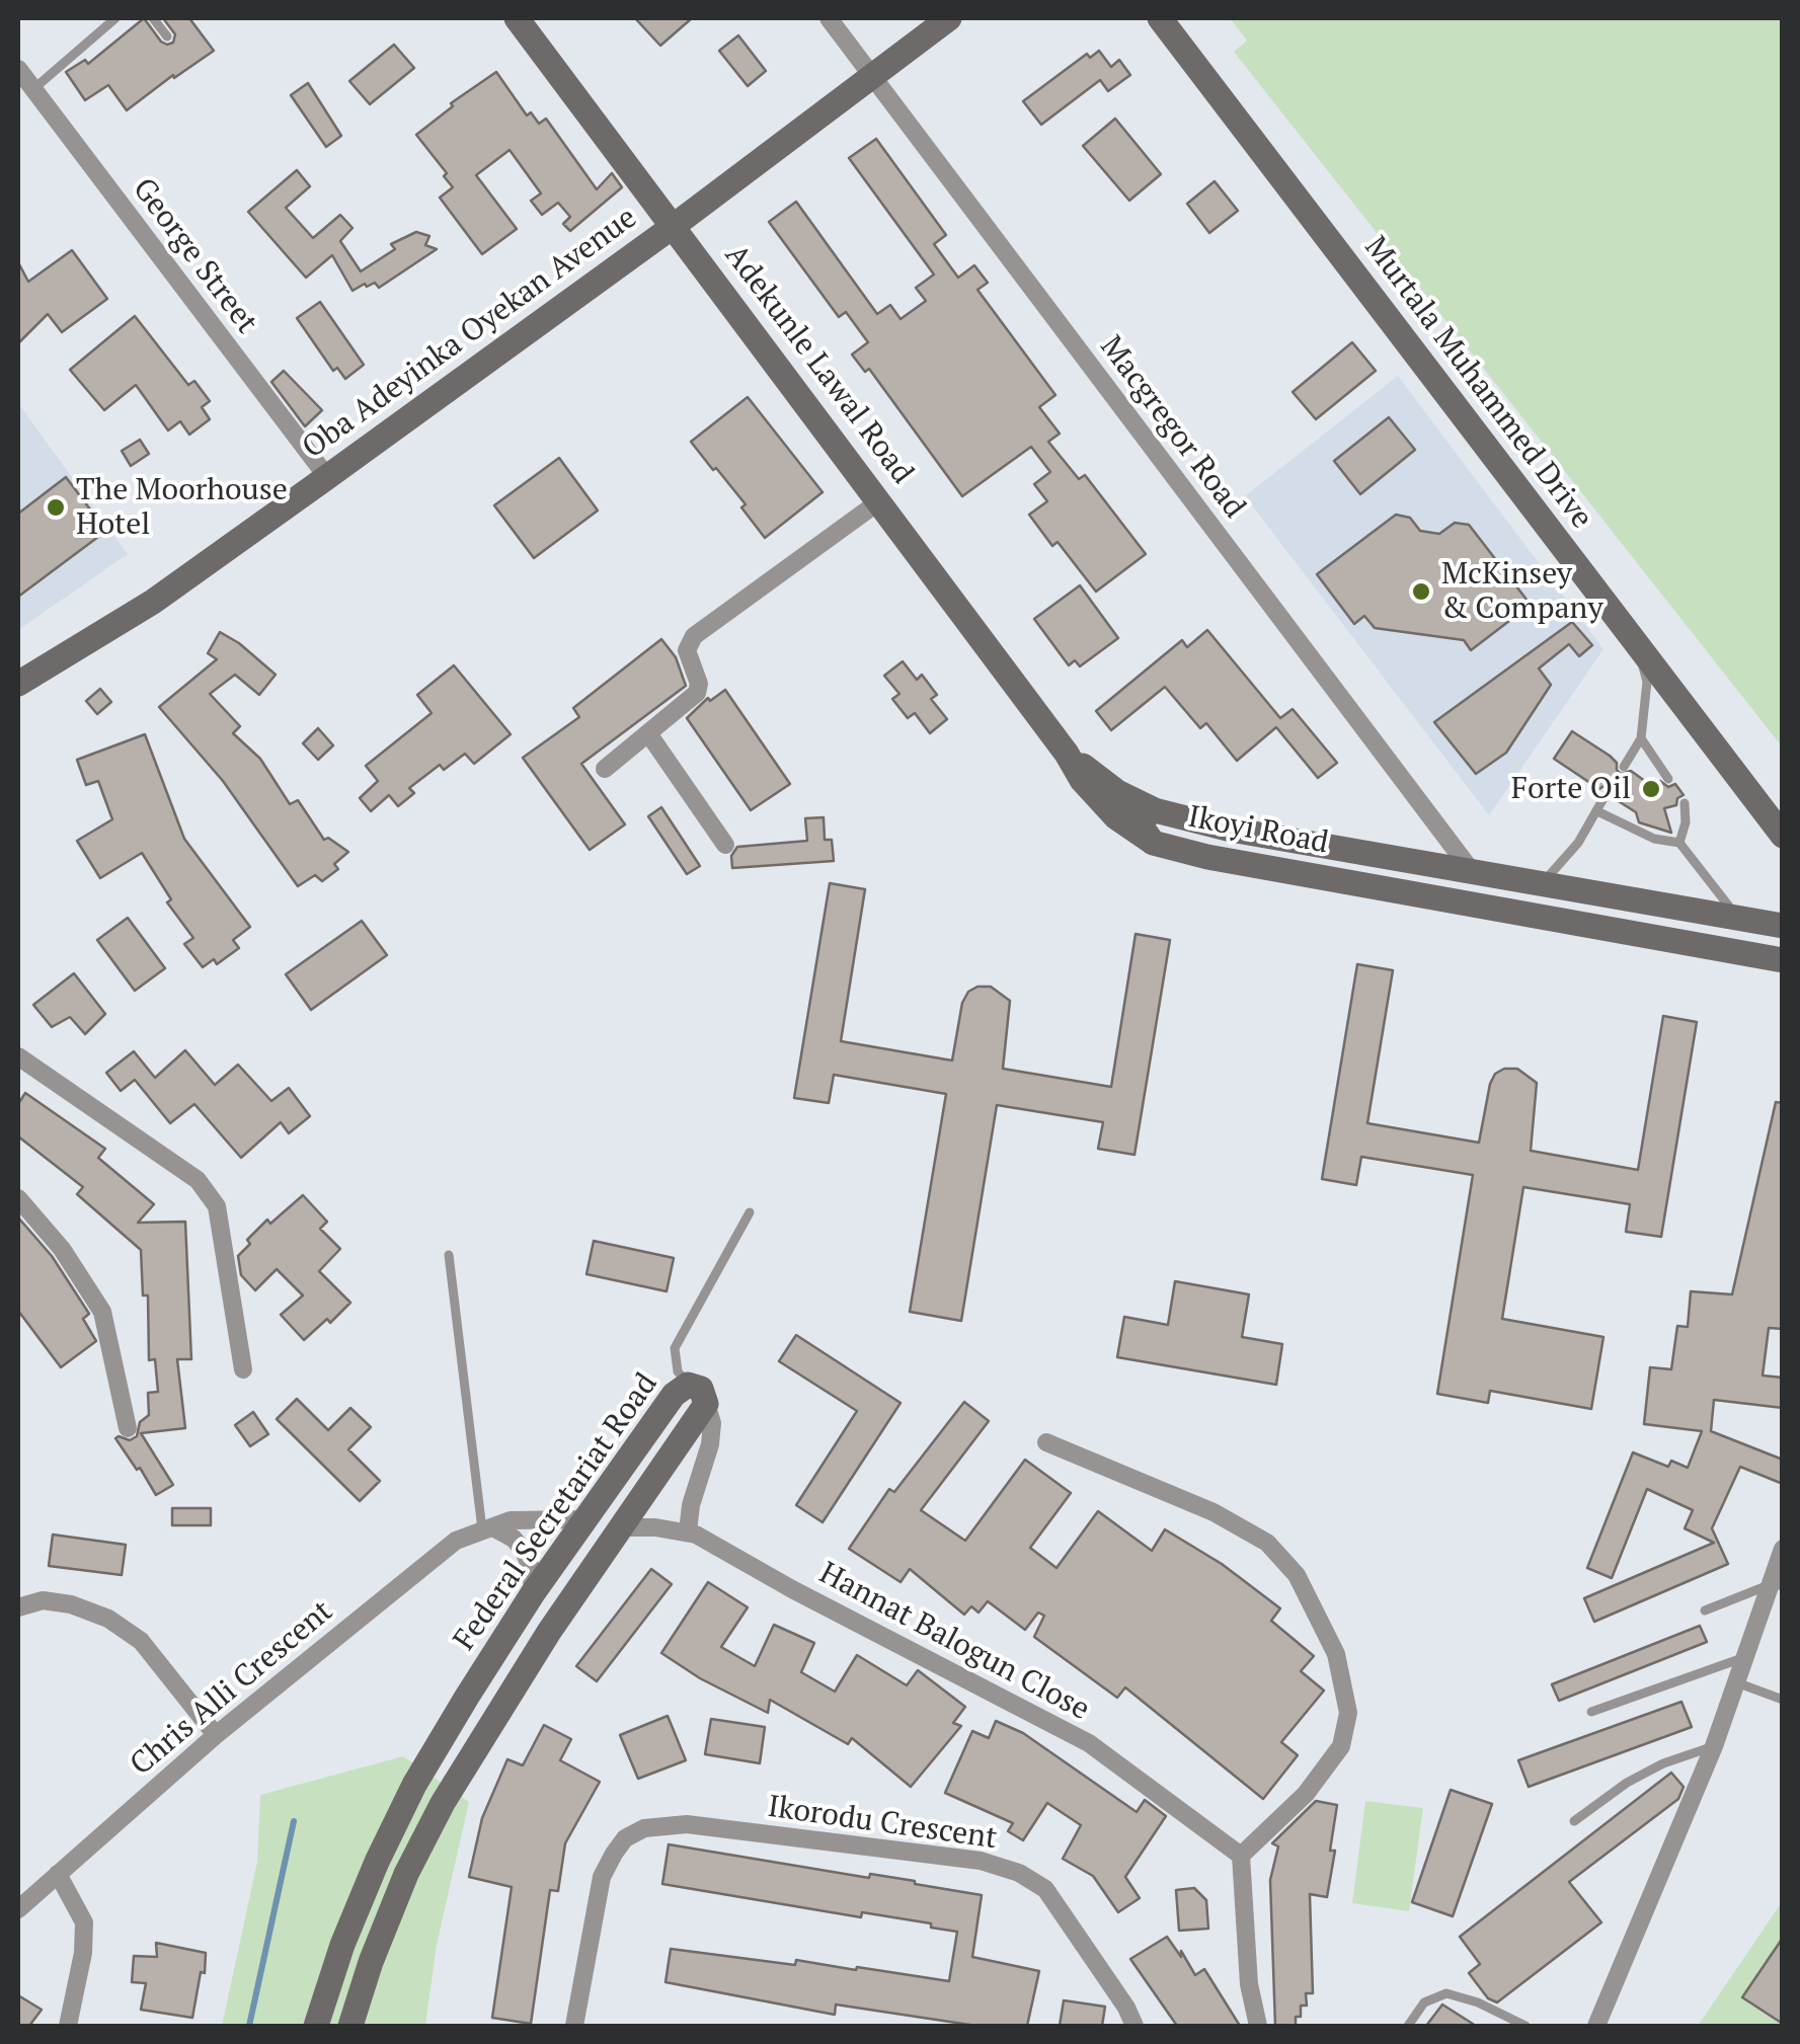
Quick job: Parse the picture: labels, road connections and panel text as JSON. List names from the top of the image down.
{
  "streets": {
    "main road": [
      "Oba Adeyinka Oyekan Avenue",
      "Adekunle Lawal Road",
      "Murtala Muhammed Drive",
      "Ikoyi Road",
      "Federal Secretariat Road"
    ],
    "street": [
      "George Street",
      "Macgregor Road",
      "Hannat Balogun Close",
      "Chris Alli Crescent",
      "Ikorodu Crescent"
    ]
  },
  "crossings": [
    ["George Street", "Oba Adeyinka Oyekan Avenue"],
    ["Oba Adeyinka Oyekan Avenue", "Adekunle Lawal Road"],
    ["Oba Adeyinka Oyekan Avenue", "Macgregor Road"],
    ["Macgregor Road", "Ikoyi Road"],
    ["Federal Secretariat Road", "Hannat Balogun Close"],
    ["Federal Secretariat Road", "Chris Alli Crescent"]
  ],
  "places": ["The Moorhouse Hotel", "McKinsey & Company", "Forte Oil"]
}
